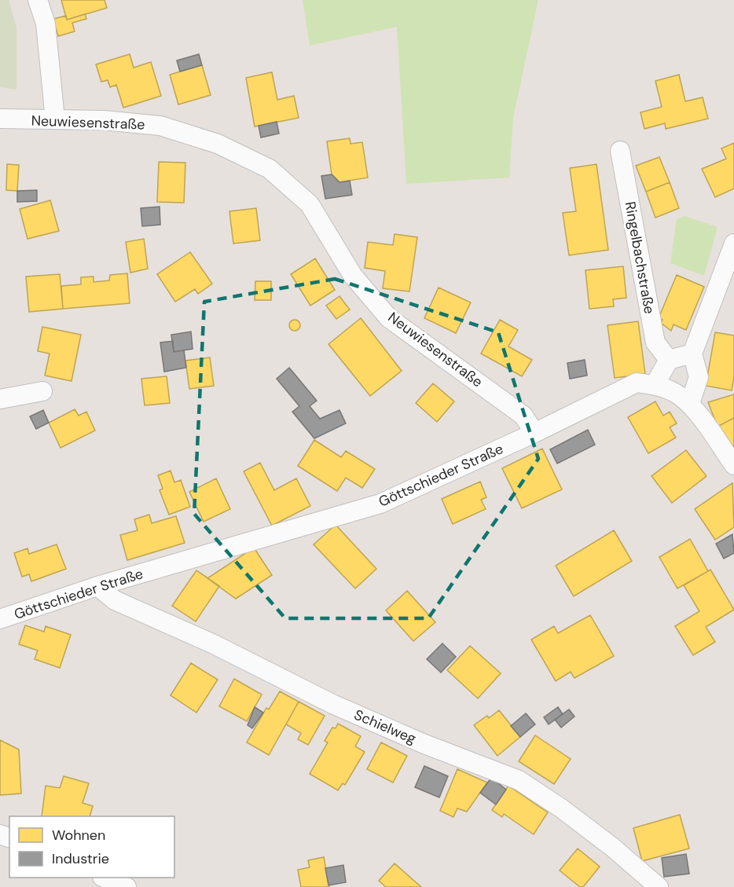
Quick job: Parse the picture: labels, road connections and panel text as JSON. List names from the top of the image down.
{
  "streets": {
    "street": [
      "Neuwiesenstraße",
      "Ringelbachstraße",
      "Göttschieder Straße",
      "Schielweg"
    ]
  },
  "crossings": [
    ["Neuwiesenstraße", "Göttschieder Straße"],
    ["Göttschieder Straße", "Schielweg"]
  ],
  "legend": ["Wohnen", "Industrie"]
}
